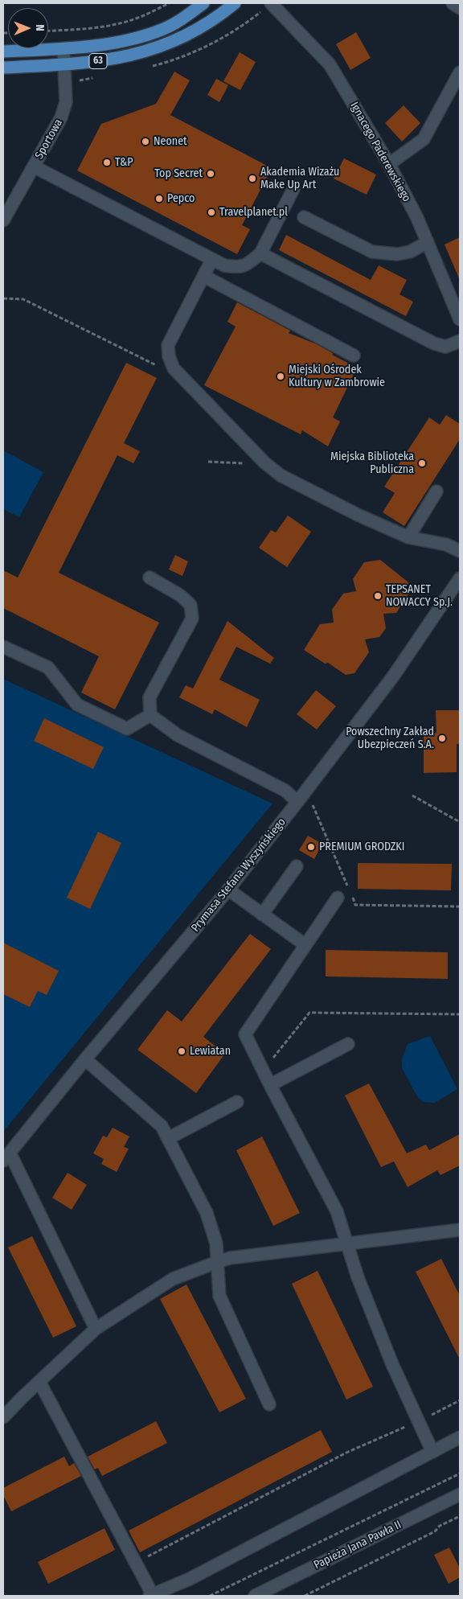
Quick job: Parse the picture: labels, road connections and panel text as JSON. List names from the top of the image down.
{
  "streets": {
    "main road": ["63"],
    "street": [
      "Sportowa",
      "Ignacego Paderewskiego",
      "Prymasa Stefana Wyszyńskiego",
      "Papieża Jana Pawła II"
    ]
  },
  "crossings": [
    ["63", "Sportowa"]
  ],
  "places": [
    "Neonet",
    "T&P",
    "Top Secret",
    "Akademia Wizażu Make Up Art",
    "Pepco",
    "Travelplanet.pl",
    "Miejski Ośrodek Kultury w Zambrowie",
    "Miejska Biblioteka Publiczna",
    "TEPSANET NOWACCY Sp.J.",
    "Powszechny Zakład Ubezpieczeń S.A.",
    "PREMIUM GRODZKI",
    "Lewiatan"
  ],
  "north": "right"
}
